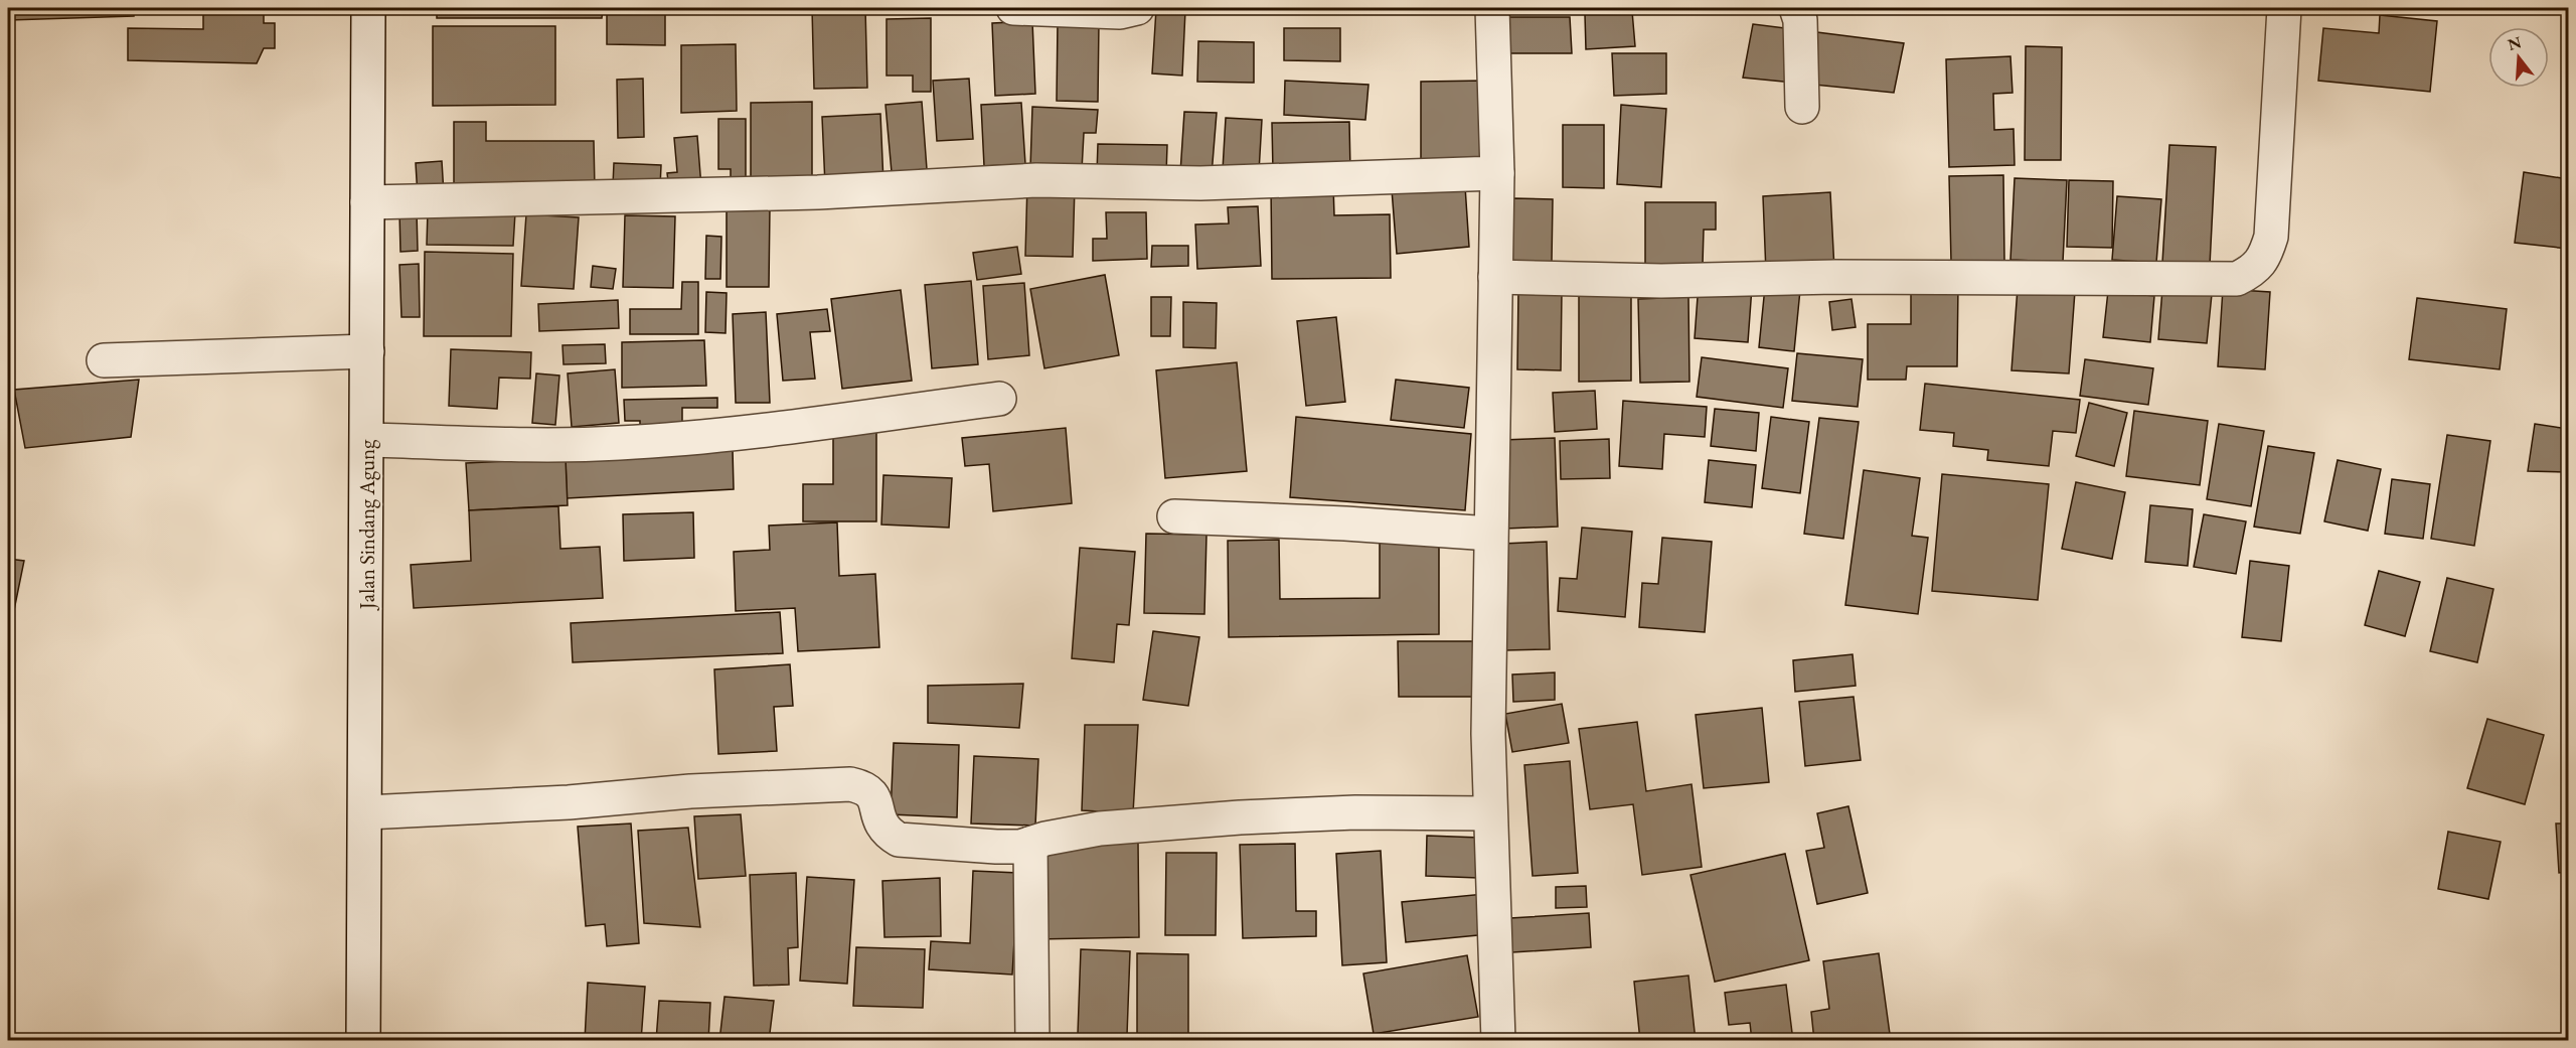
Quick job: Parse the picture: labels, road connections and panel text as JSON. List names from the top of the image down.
{
  "streets": {
    "street": ["Jalan Sindang Agung"]
  },
  "north": "top"
}
